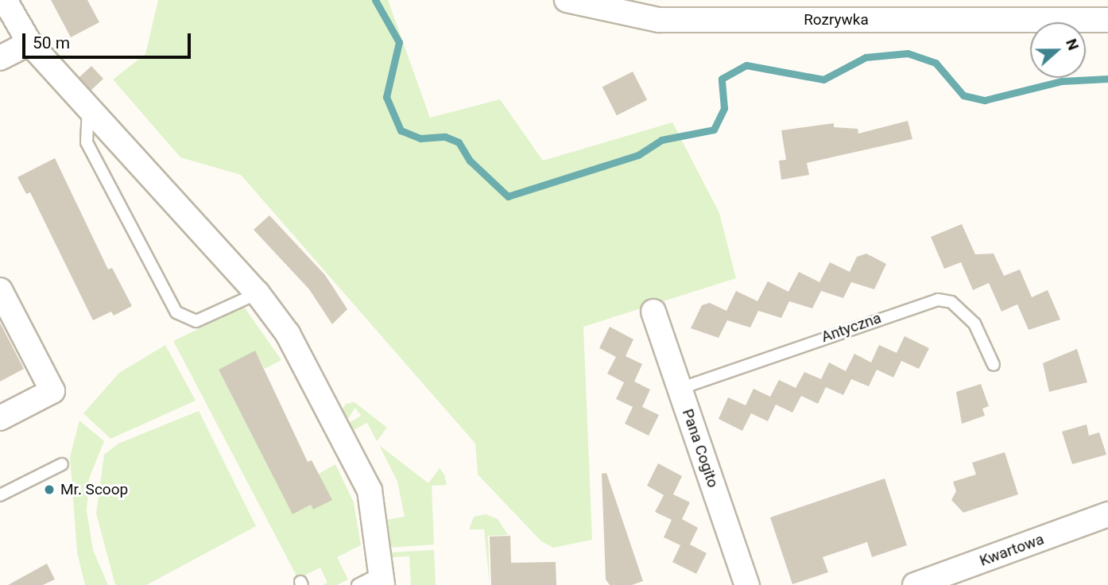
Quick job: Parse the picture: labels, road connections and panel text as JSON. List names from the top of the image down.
{
  "streets": {
    "street": ["Rozrywka", "Pana Cogito", "Kwartowa"],
    "lane": ["Antyczna"]
  },
  "crossings": [
    ["Antyczna", "Pana Cogito"]
  ],
  "places": ["Mr. Scoop"],
  "scale_bar": "50 m",
  "north": "right"
}
